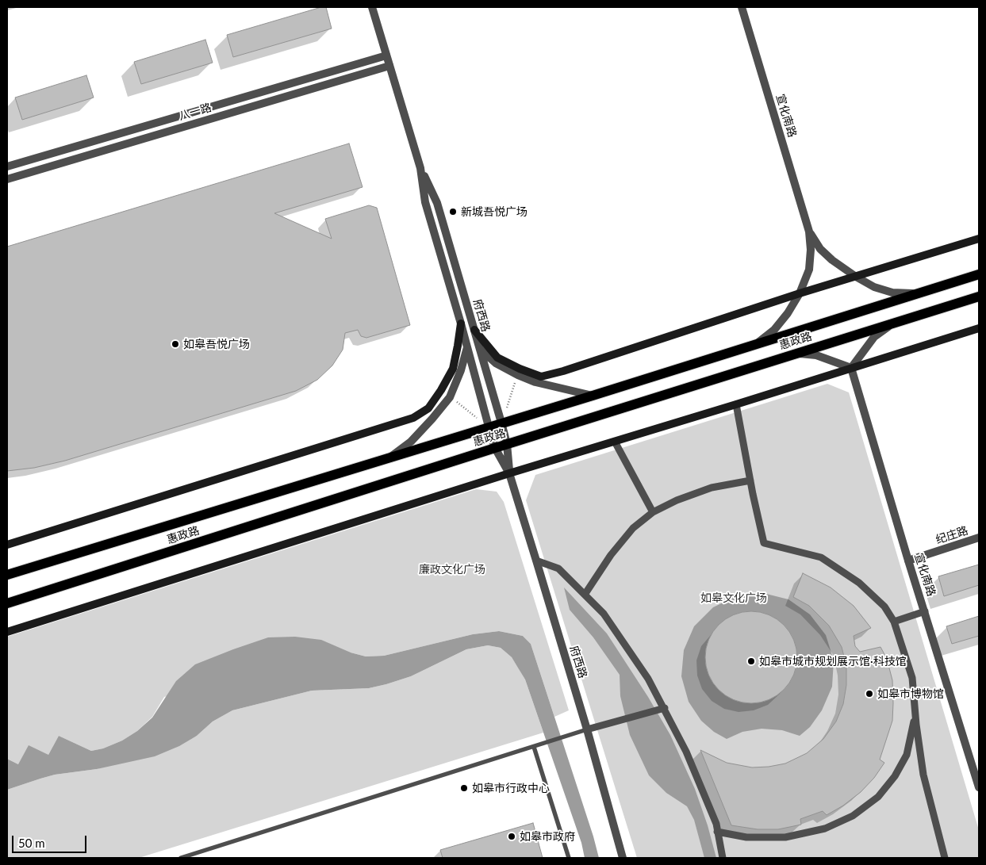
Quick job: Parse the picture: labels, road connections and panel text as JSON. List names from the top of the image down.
{
  "streets": {
    "main road": ["惠政路"],
    "street": [
      "八一路",
      "宣化南路",
      "府西路",
      "纪庄路"
    ]
  },
  "crossings": [
    ["八一路", "府西路"],
    ["宣化南路", "纪庄路"],
    ["府西路", "惠政路"]
  ],
  "parks": ["廉政文化广场", "如皋文化广场"],
  "places": [
    "新城吾悦广场",
    "如皋吾悦广场",
    "如皋市城市规划展示馆·科技馆",
    "如皋市博物馆",
    "如皋市行政中心",
    "如皋市政府"
  ],
  "scale_bar": "50 m"
}
